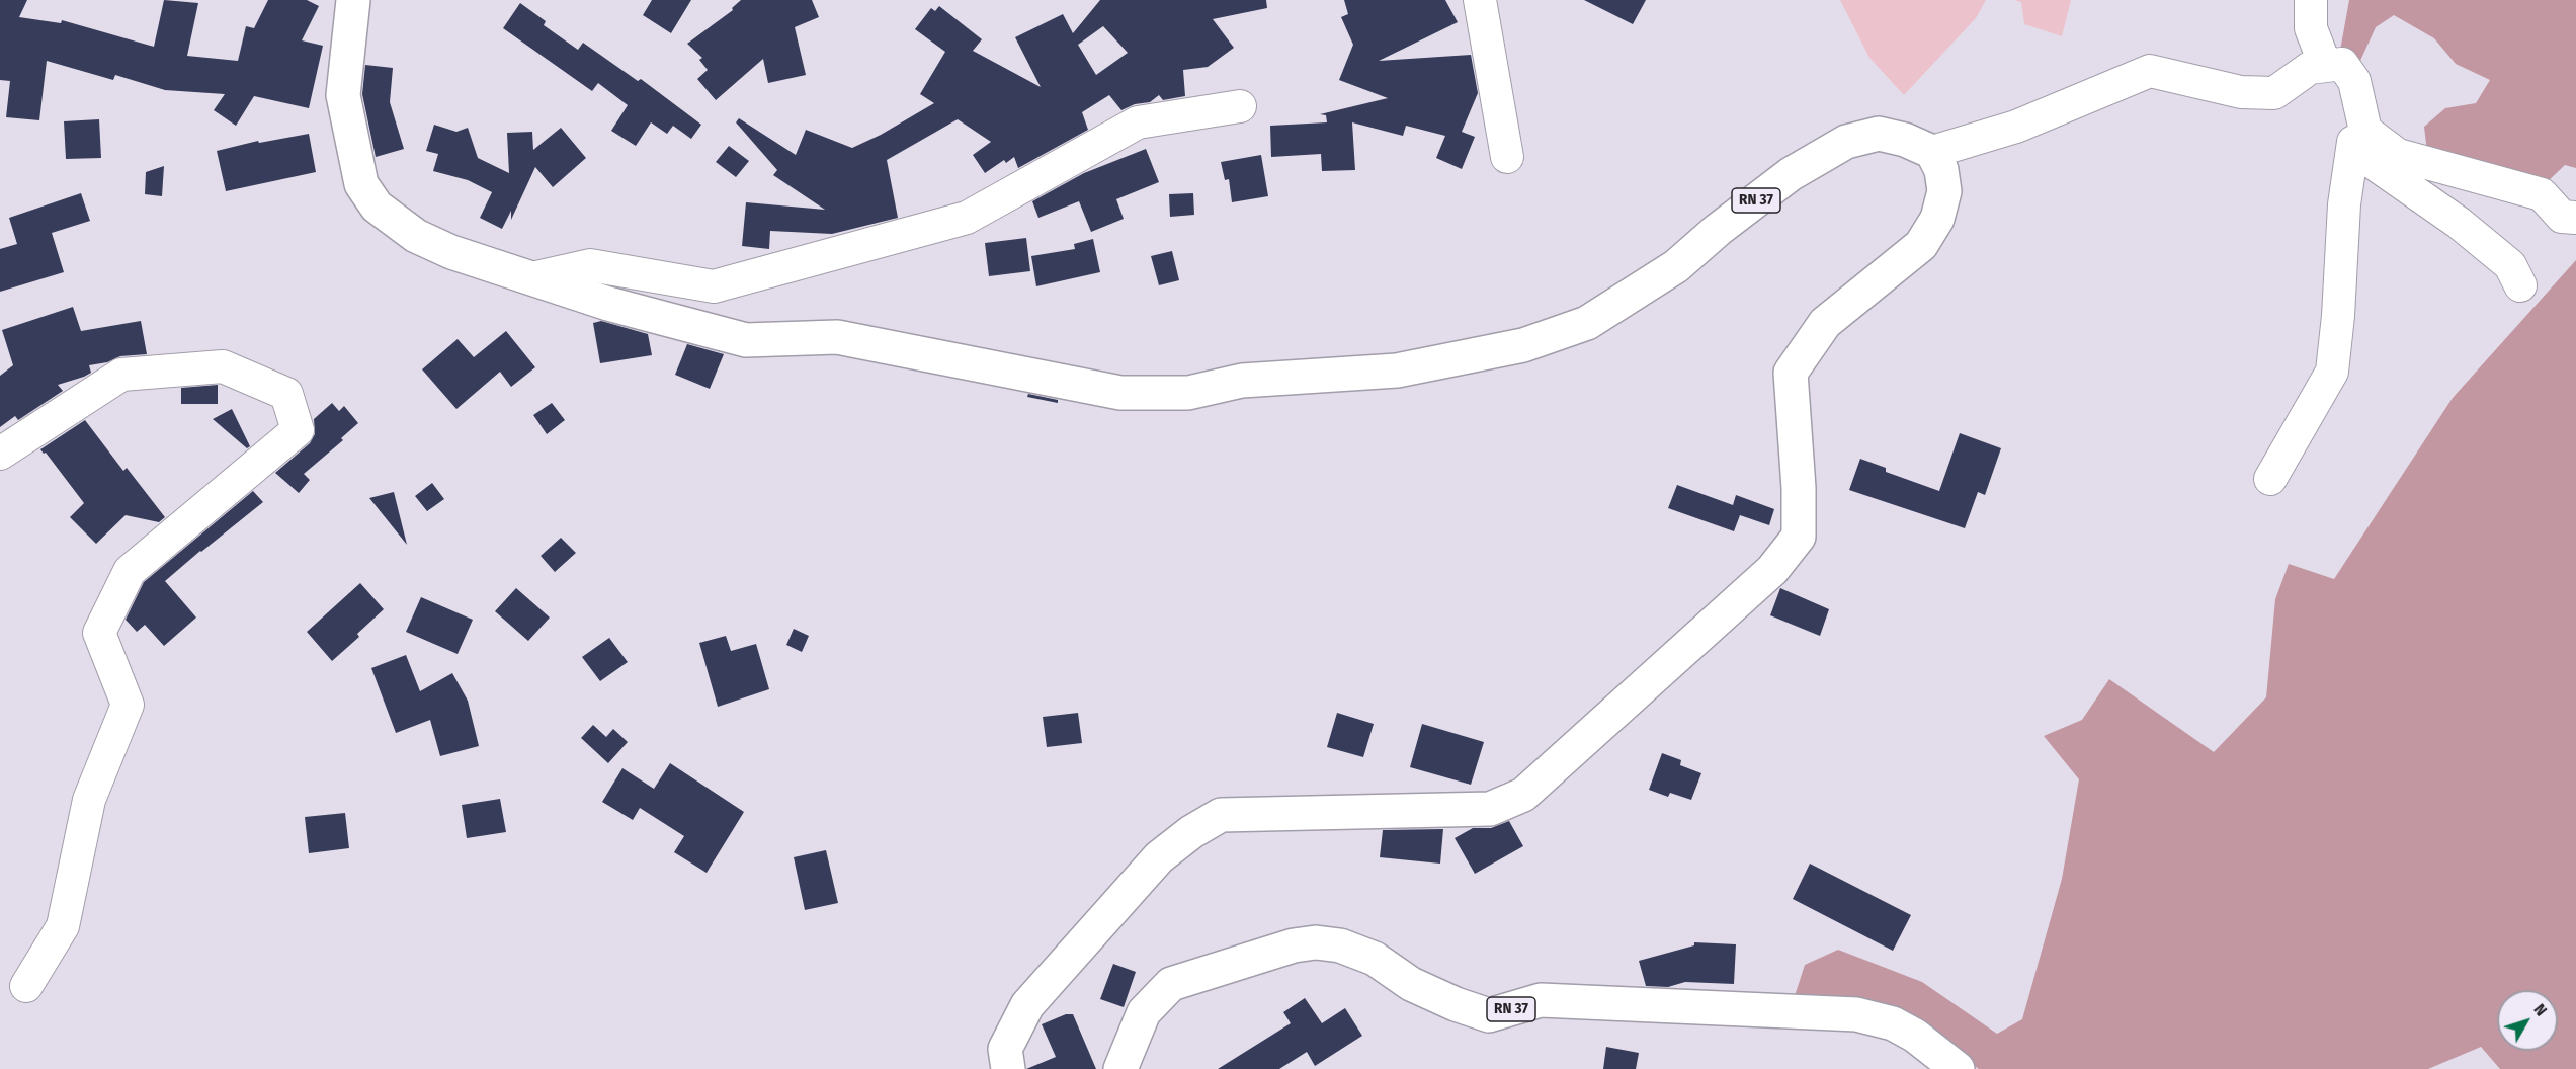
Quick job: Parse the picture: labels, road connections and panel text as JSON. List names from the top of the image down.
{
  "streets": {
    "main road": ["RN 37"]
  },
  "north": "top right"
}
